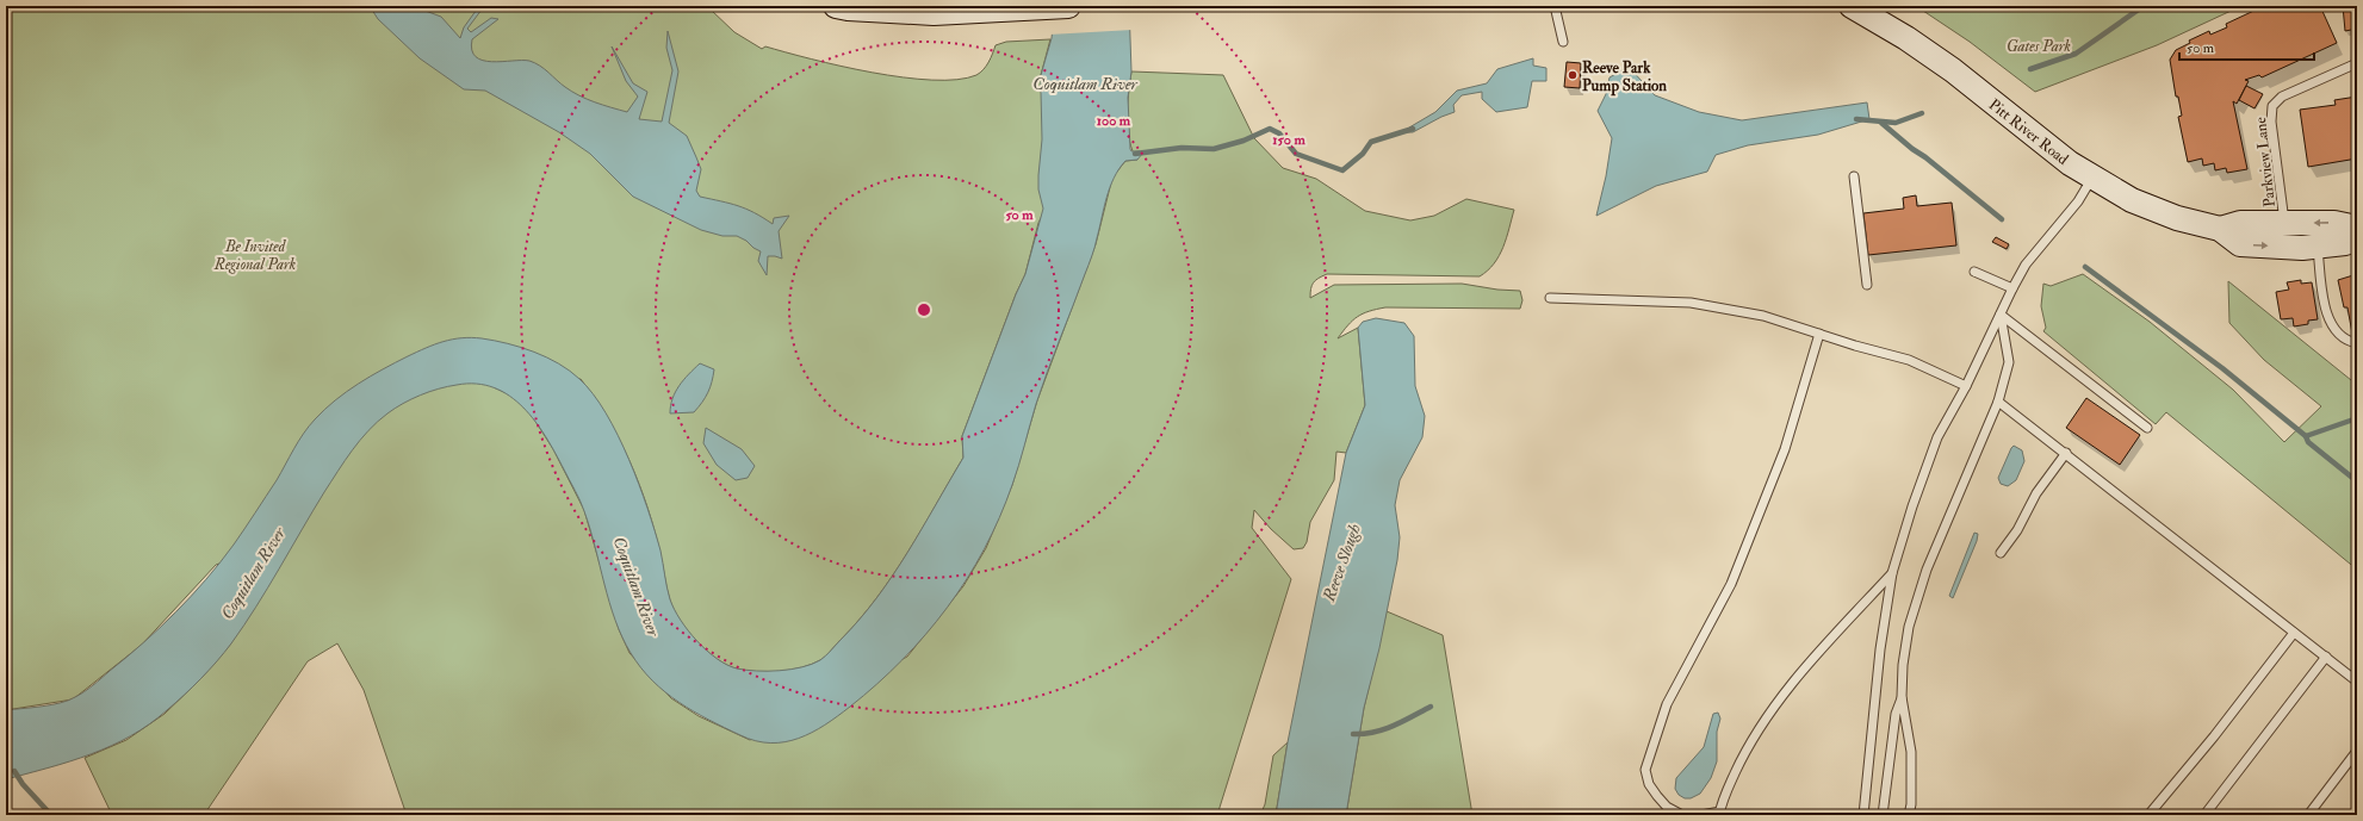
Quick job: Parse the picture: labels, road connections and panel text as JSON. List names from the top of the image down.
{
  "streets": {
    "main road": ["Pitt River Road"],
    "lane": ["Parkview Lane"]
  },
  "crossings": [
    ["Pitt River Road", "Parkview Lane"]
  ],
  "water": ["Coquitlam River", "Reeve Slough"],
  "parks": ["Gates Park", "Be Invited Regional Park"],
  "places": ["Reeve Park Pump Station"],
  "scale_bar": "50 m",
  "rings": ["100 m", "150 m", "50 m"]
}
